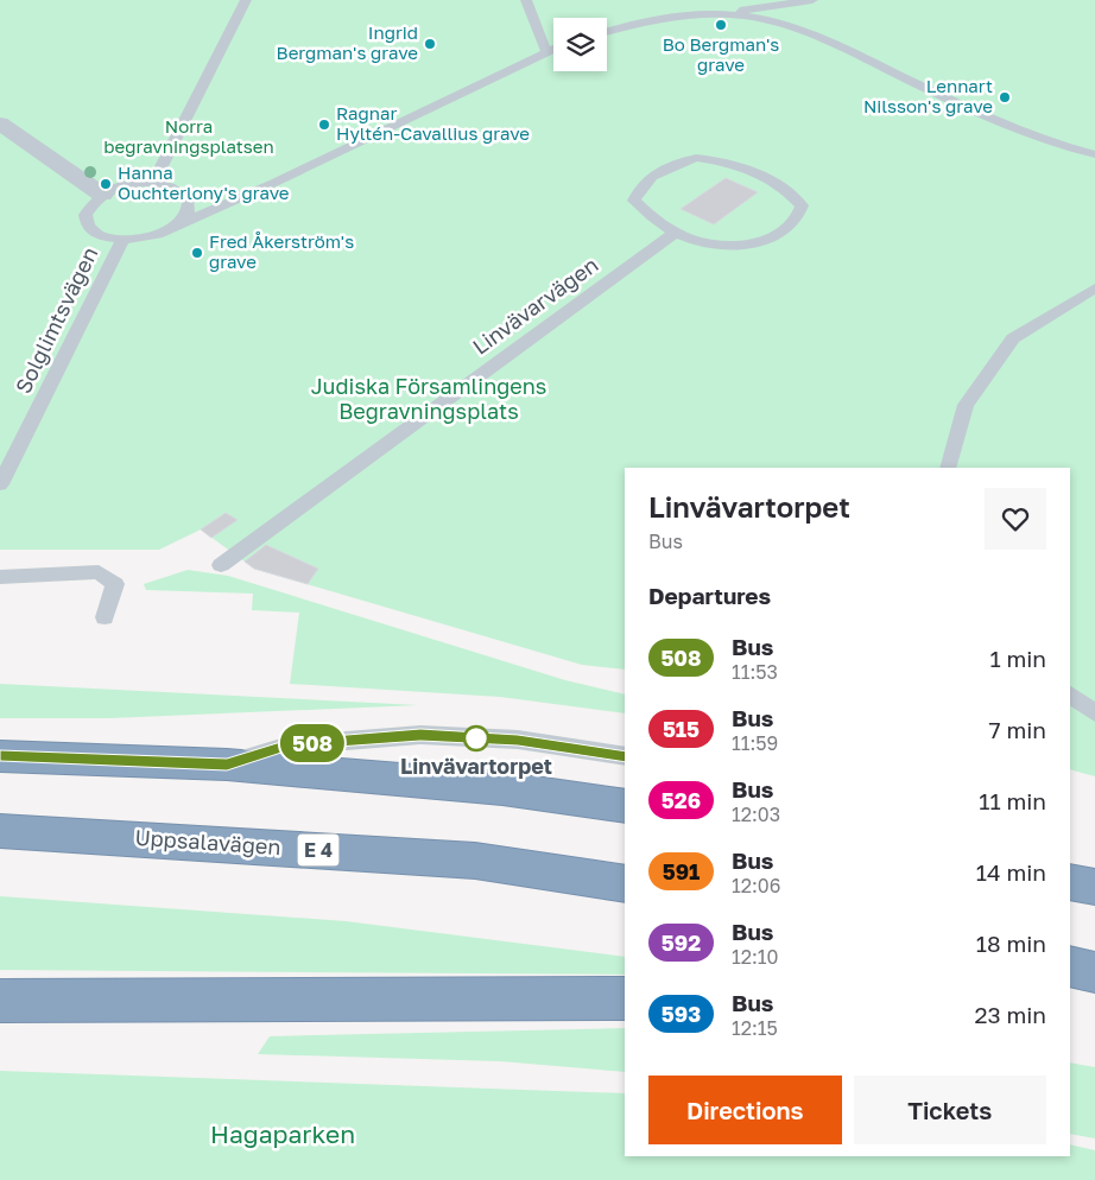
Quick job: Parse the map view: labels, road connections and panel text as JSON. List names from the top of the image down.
{
  "streets": {
    "highway": ["Uppsalavägen", "E 4"],
    "lane": ["Linvävarvägen", "Solglimtsvägen"]
  },
  "parks": ["Norra begravningsplatsen", "Judiska Församlingens Begravningsplats", "Hagaparken"],
  "places": [
    "Bo Bergman's grave",
    "Ingrid Bergman's grave",
    "Lennart Nilsson's grave",
    "Ragnar Hyltén-Cavallius grave",
    "Hanna Ouchterlony's grave",
    "Fred Åkerström's grave",
    "Linvävartorpet"
  ],
  "lines": ["bus line 508"],
  "page": {
    "on_map": "508",
    "heading": [
      ["Linvävartorpet", "Bus"],
      "Departures"
    ],
    "list": [
      {
        "mark": "508",
        "name": "Bus",
        "note": "11:53",
        "value": "1 min"
      },
      {
        "mark": "515",
        "name": "Bus",
        "note": "11:59",
        "value": "7 min"
      },
      {
        "mark": "526",
        "name": "Bus",
        "note": "12:03",
        "value": "11 min"
      },
      {
        "mark": "591",
        "name": "Bus",
        "note": "12:06",
        "value": "14 min"
      },
      {
        "mark": "592",
        "name": "Bus",
        "note": "12:10",
        "value": "18 min"
      },
      {
        "mark": "593",
        "name": "Bus",
        "note": "12:15",
        "value": "23 min"
      }
    ],
    "buttons": ["Directions", "Tickets"]
  }
}
